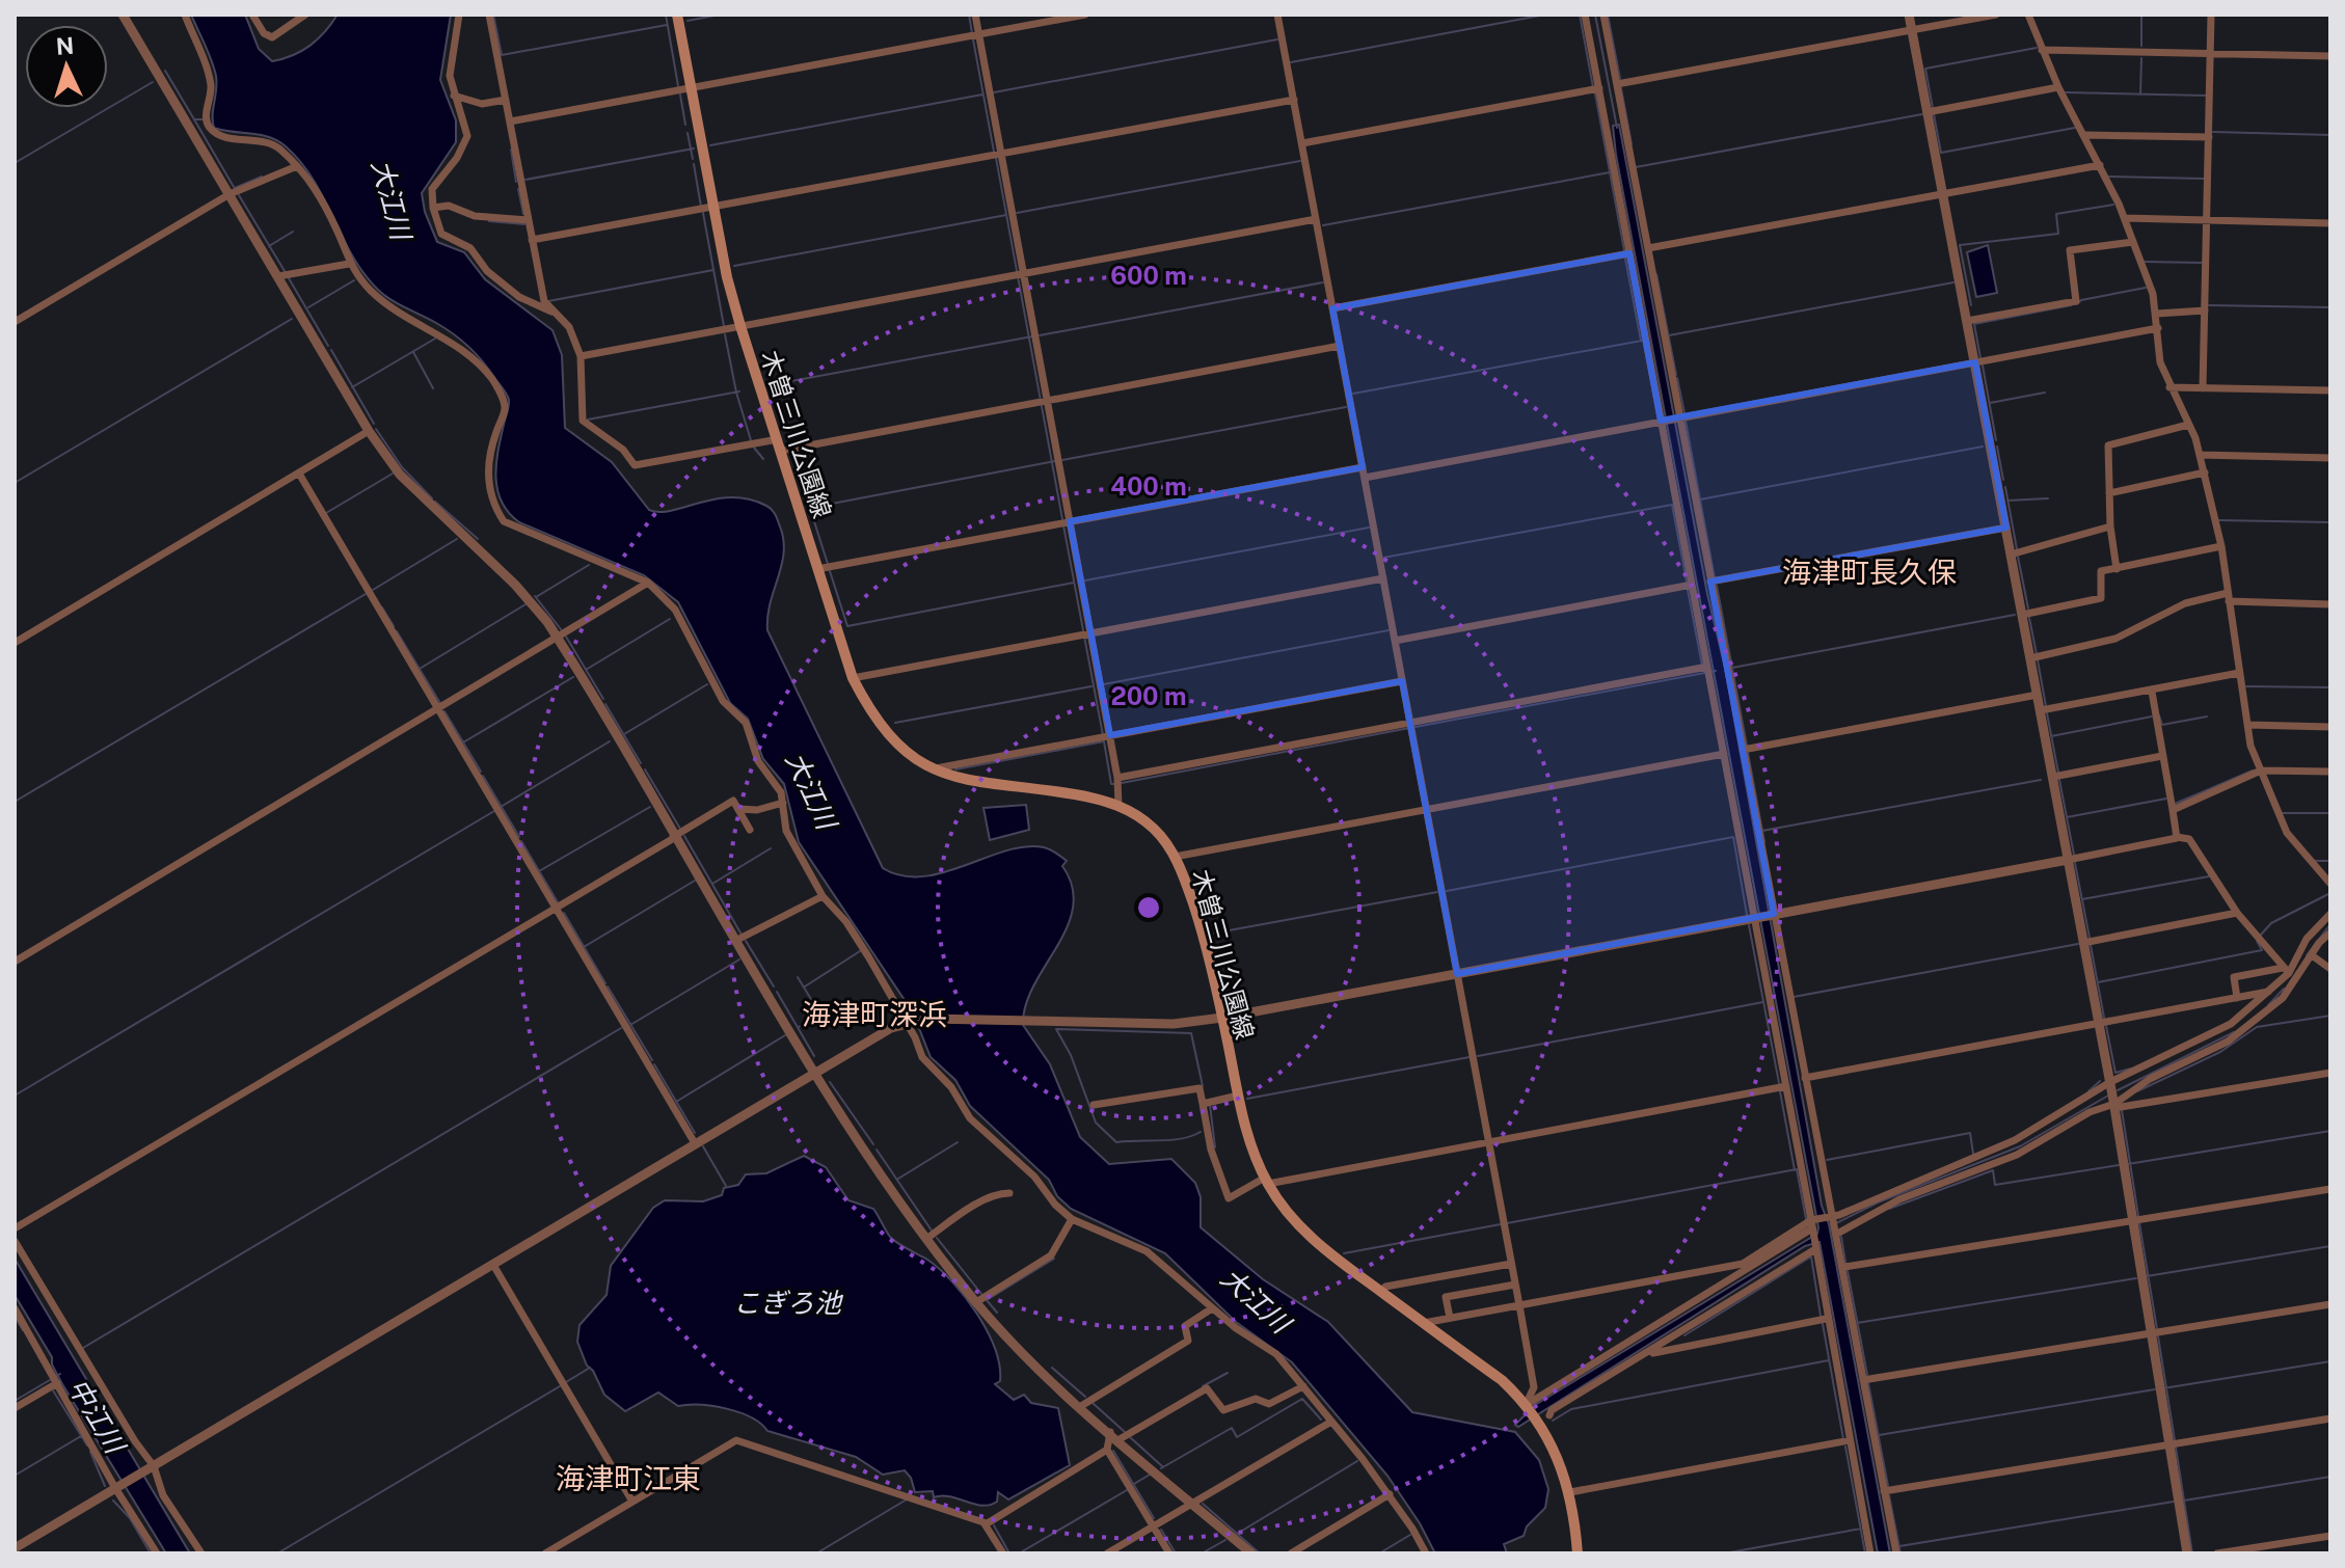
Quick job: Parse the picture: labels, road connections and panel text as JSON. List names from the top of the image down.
{
  "streets": {
    "main road": ["木曽三川公園線"]
  },
  "districts": ["海津町長久保", "海津町深浜", "海津町江東"],
  "water": ["大江川", "こぎろ池", "中江川"],
  "north": "top",
  "rings": ["600 m", "400 m", "200 m"]
}
